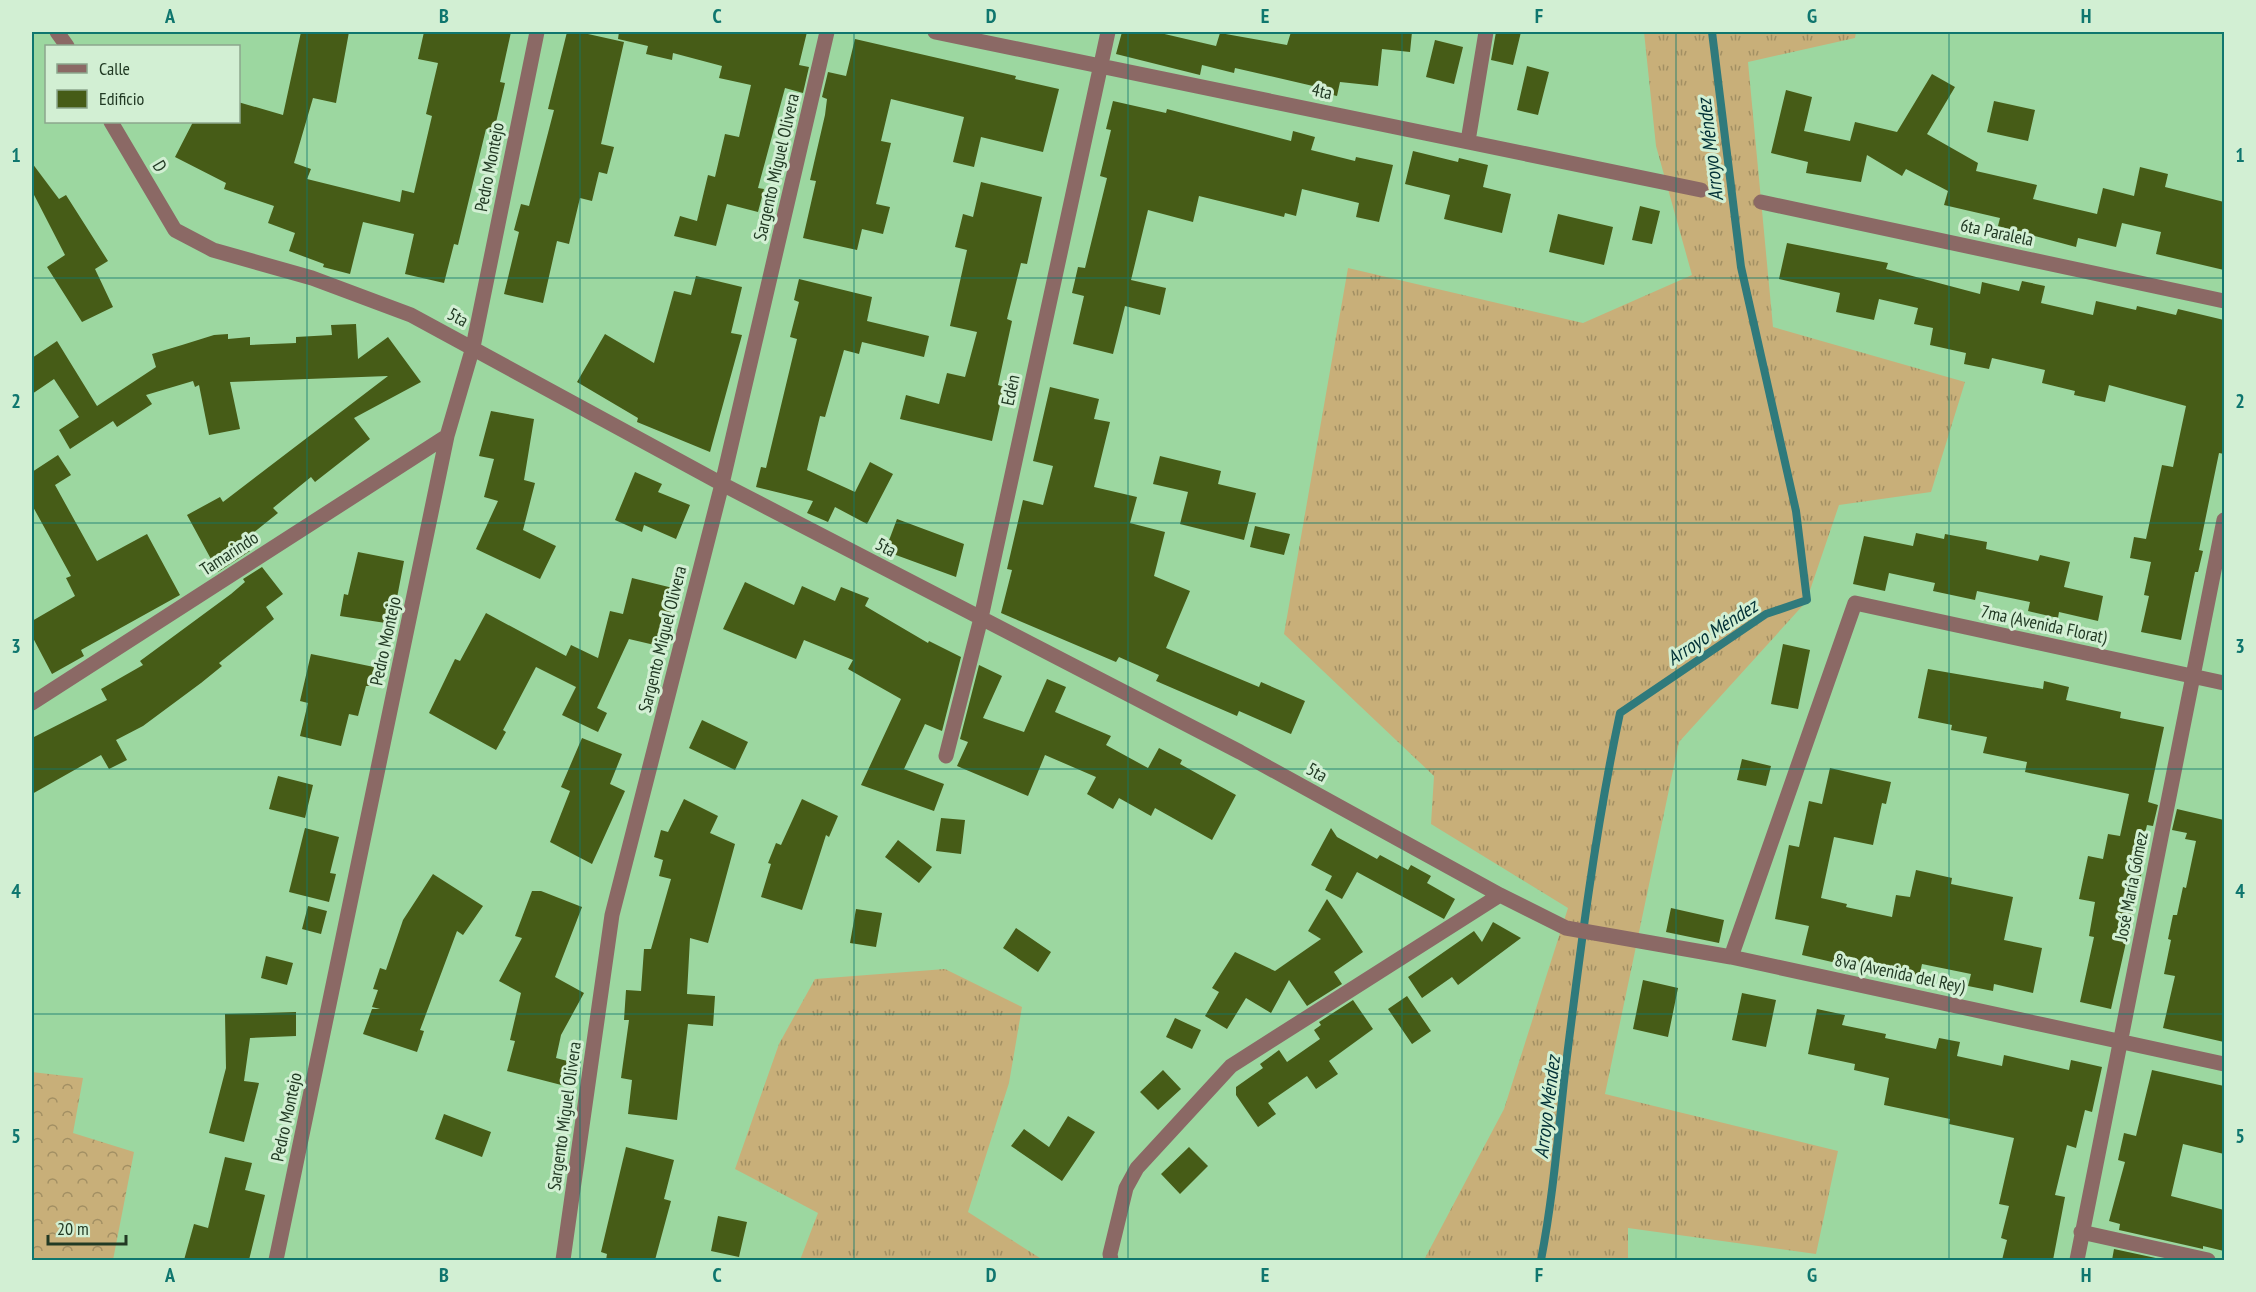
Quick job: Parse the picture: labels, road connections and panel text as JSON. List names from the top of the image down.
{
  "streets": {
    "street": [
      "4ta",
      "D",
      "Pedro Montejo",
      "Sargento Miguel Olivera",
      "6ta Paralela",
      "5ta",
      "Edén",
      "Tamarindo",
      "7ma (Avenida Florat)",
      "José María Gómez",
      "8va (Avenida del Rey)"
    ]
  },
  "crossings": [
    ["4ta", "Edén"],
    ["D", "5ta"],
    ["Pedro Montejo", "5ta"],
    ["Pedro Montejo", "Tamarindo"],
    ["Sargento Miguel Olivera", "5ta"],
    ["5ta", "Edén"],
    ["5ta", "8va (Avenida del Rey)"],
    ["7ma (Avenida Florat)", "José María Gómez"],
    ["7ma (Avenida Florat)", "8va (Avenida del Rey)"],
    ["José María Gómez", "8va (Avenida del Rey)"]
  ],
  "water": ["Arroyo Méndez"],
  "legend": ["Calle", "Edificio"],
  "scale_bar": "20 m",
  "grid": {
    "columns": [
      "A",
      "B",
      "C",
      "D",
      "E",
      "F",
      "G",
      "H"
    ],
    "rows": [
      "1",
      "2",
      "3",
      "4",
      "5"
    ]
  }
}
